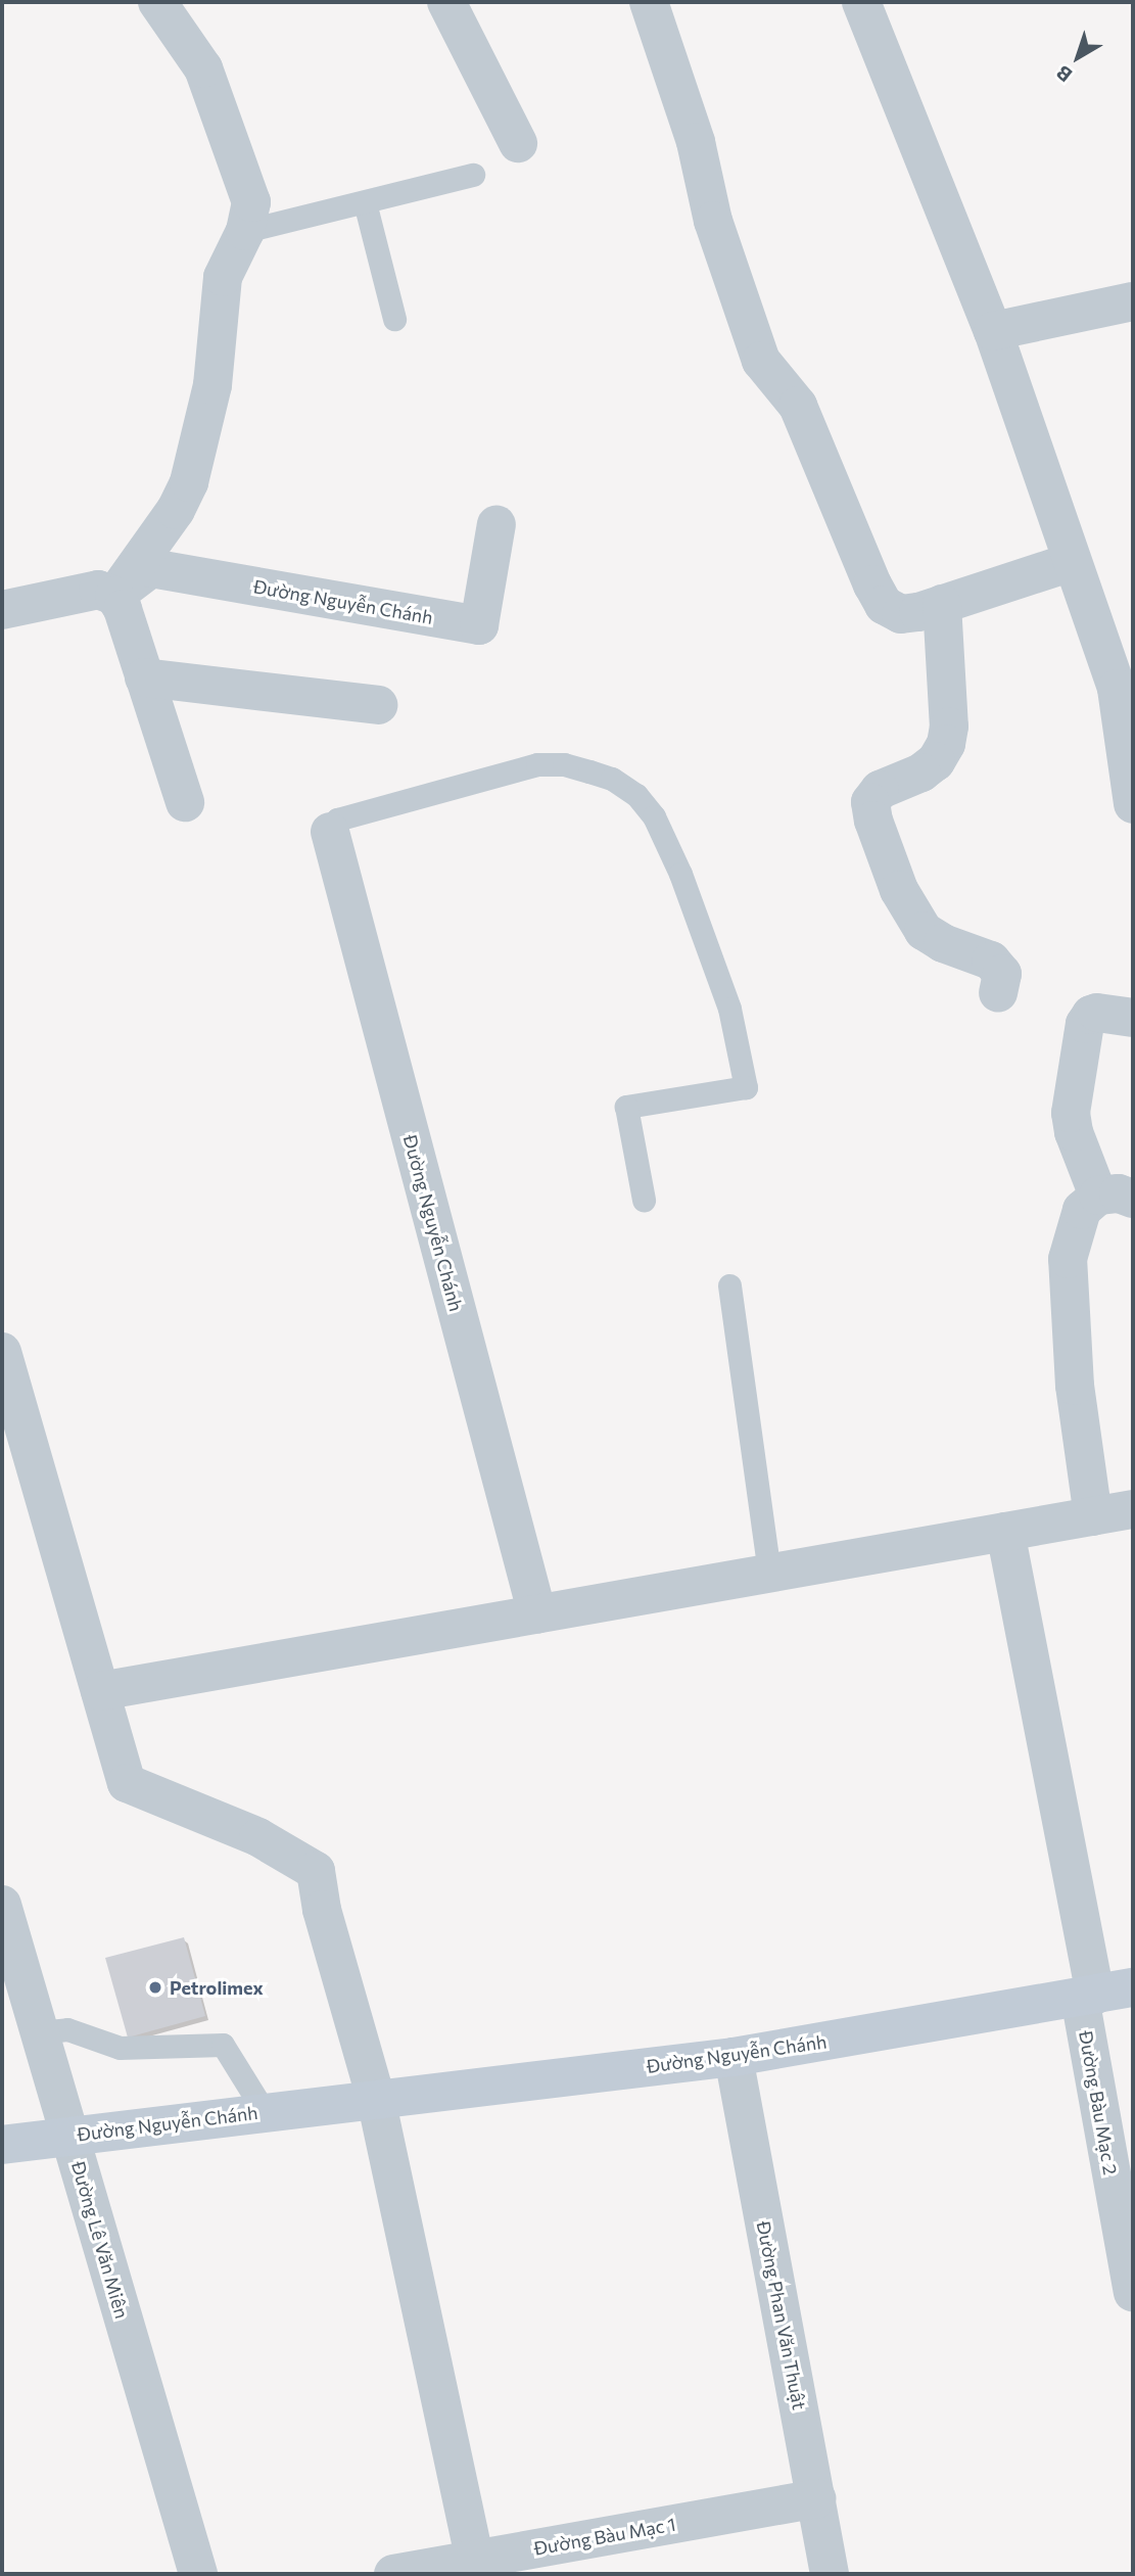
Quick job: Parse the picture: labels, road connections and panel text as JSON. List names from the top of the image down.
{
  "streets": {
    "street": [
      "Đường Nguyễn Chánh",
      "Đường Bàu Mạc 2",
      "Đường Lê Văn Miên",
      "Đường Phan Văn Thuật",
      "Đường Bàu Mạc 1"
    ]
  },
  "crossings": [
    ["Đường Nguyễn Chánh", "Đường Bàu Mạc 2"],
    ["Đường Nguyễn Chánh", "Đường Lê Văn Miên"],
    ["Đường Nguyễn Chánh", "Đường Phan Văn Thuật"],
    ["Đường Phan Văn Thuật", "Đường Bàu Mạc 1"]
  ],
  "places": ["Petrolimex"],
  "north": "bottom left"
}
